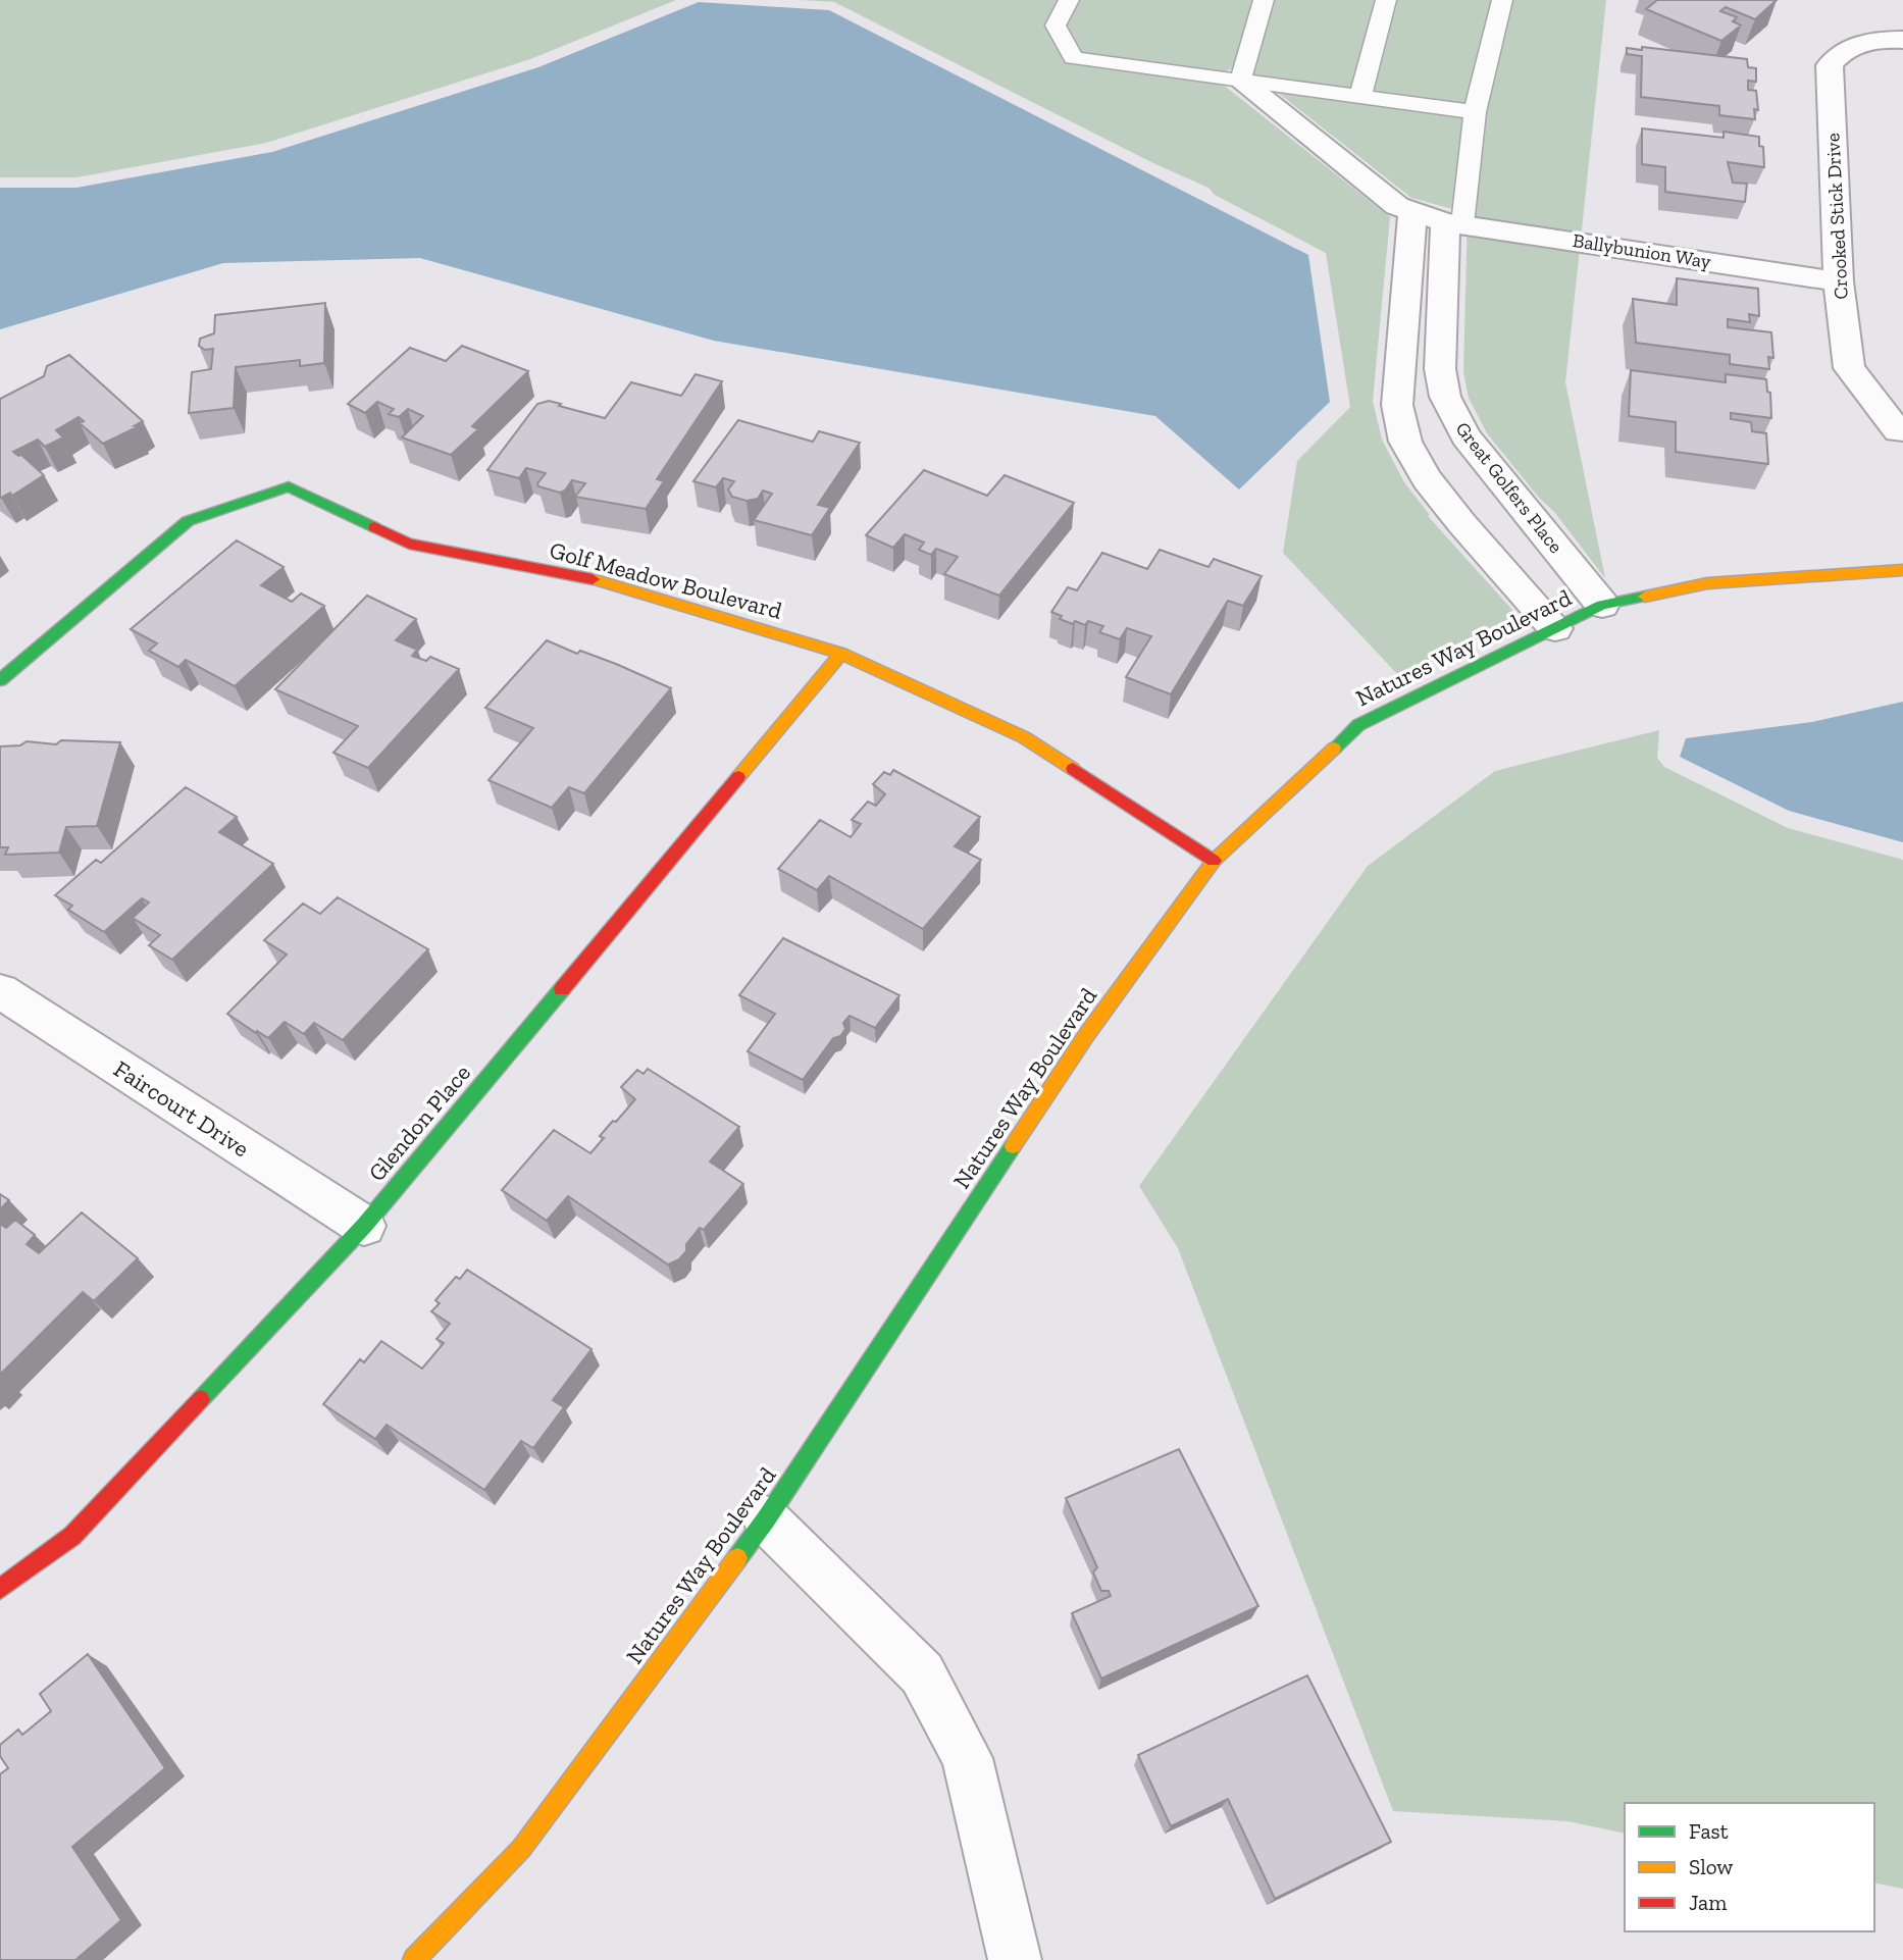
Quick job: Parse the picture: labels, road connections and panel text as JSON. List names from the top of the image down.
{
  "streets": {
    "street": [
      "Crooked Stick Drive",
      "Ballybunion Way",
      "Great Golfers Place",
      "Golf Meadow Boulevard",
      "Natures Way Boulevard",
      "Faircourt Drive",
      "Glendon Place"
    ]
  },
  "crossings": [
    ["Crooked Stick Drive", "Ballybunion Way"],
    ["Ballybunion Way", "Great Golfers Place"],
    ["Great Golfers Place", "Natures Way Boulevard"],
    ["Golf Meadow Boulevard", "Natures Way Boulevard"],
    ["Golf Meadow Boulevard", "Glendon Place"],
    ["Faircourt Drive", "Glendon Place"]
  ],
  "legend": ["Fast", "Slow", "Jam"]
}
